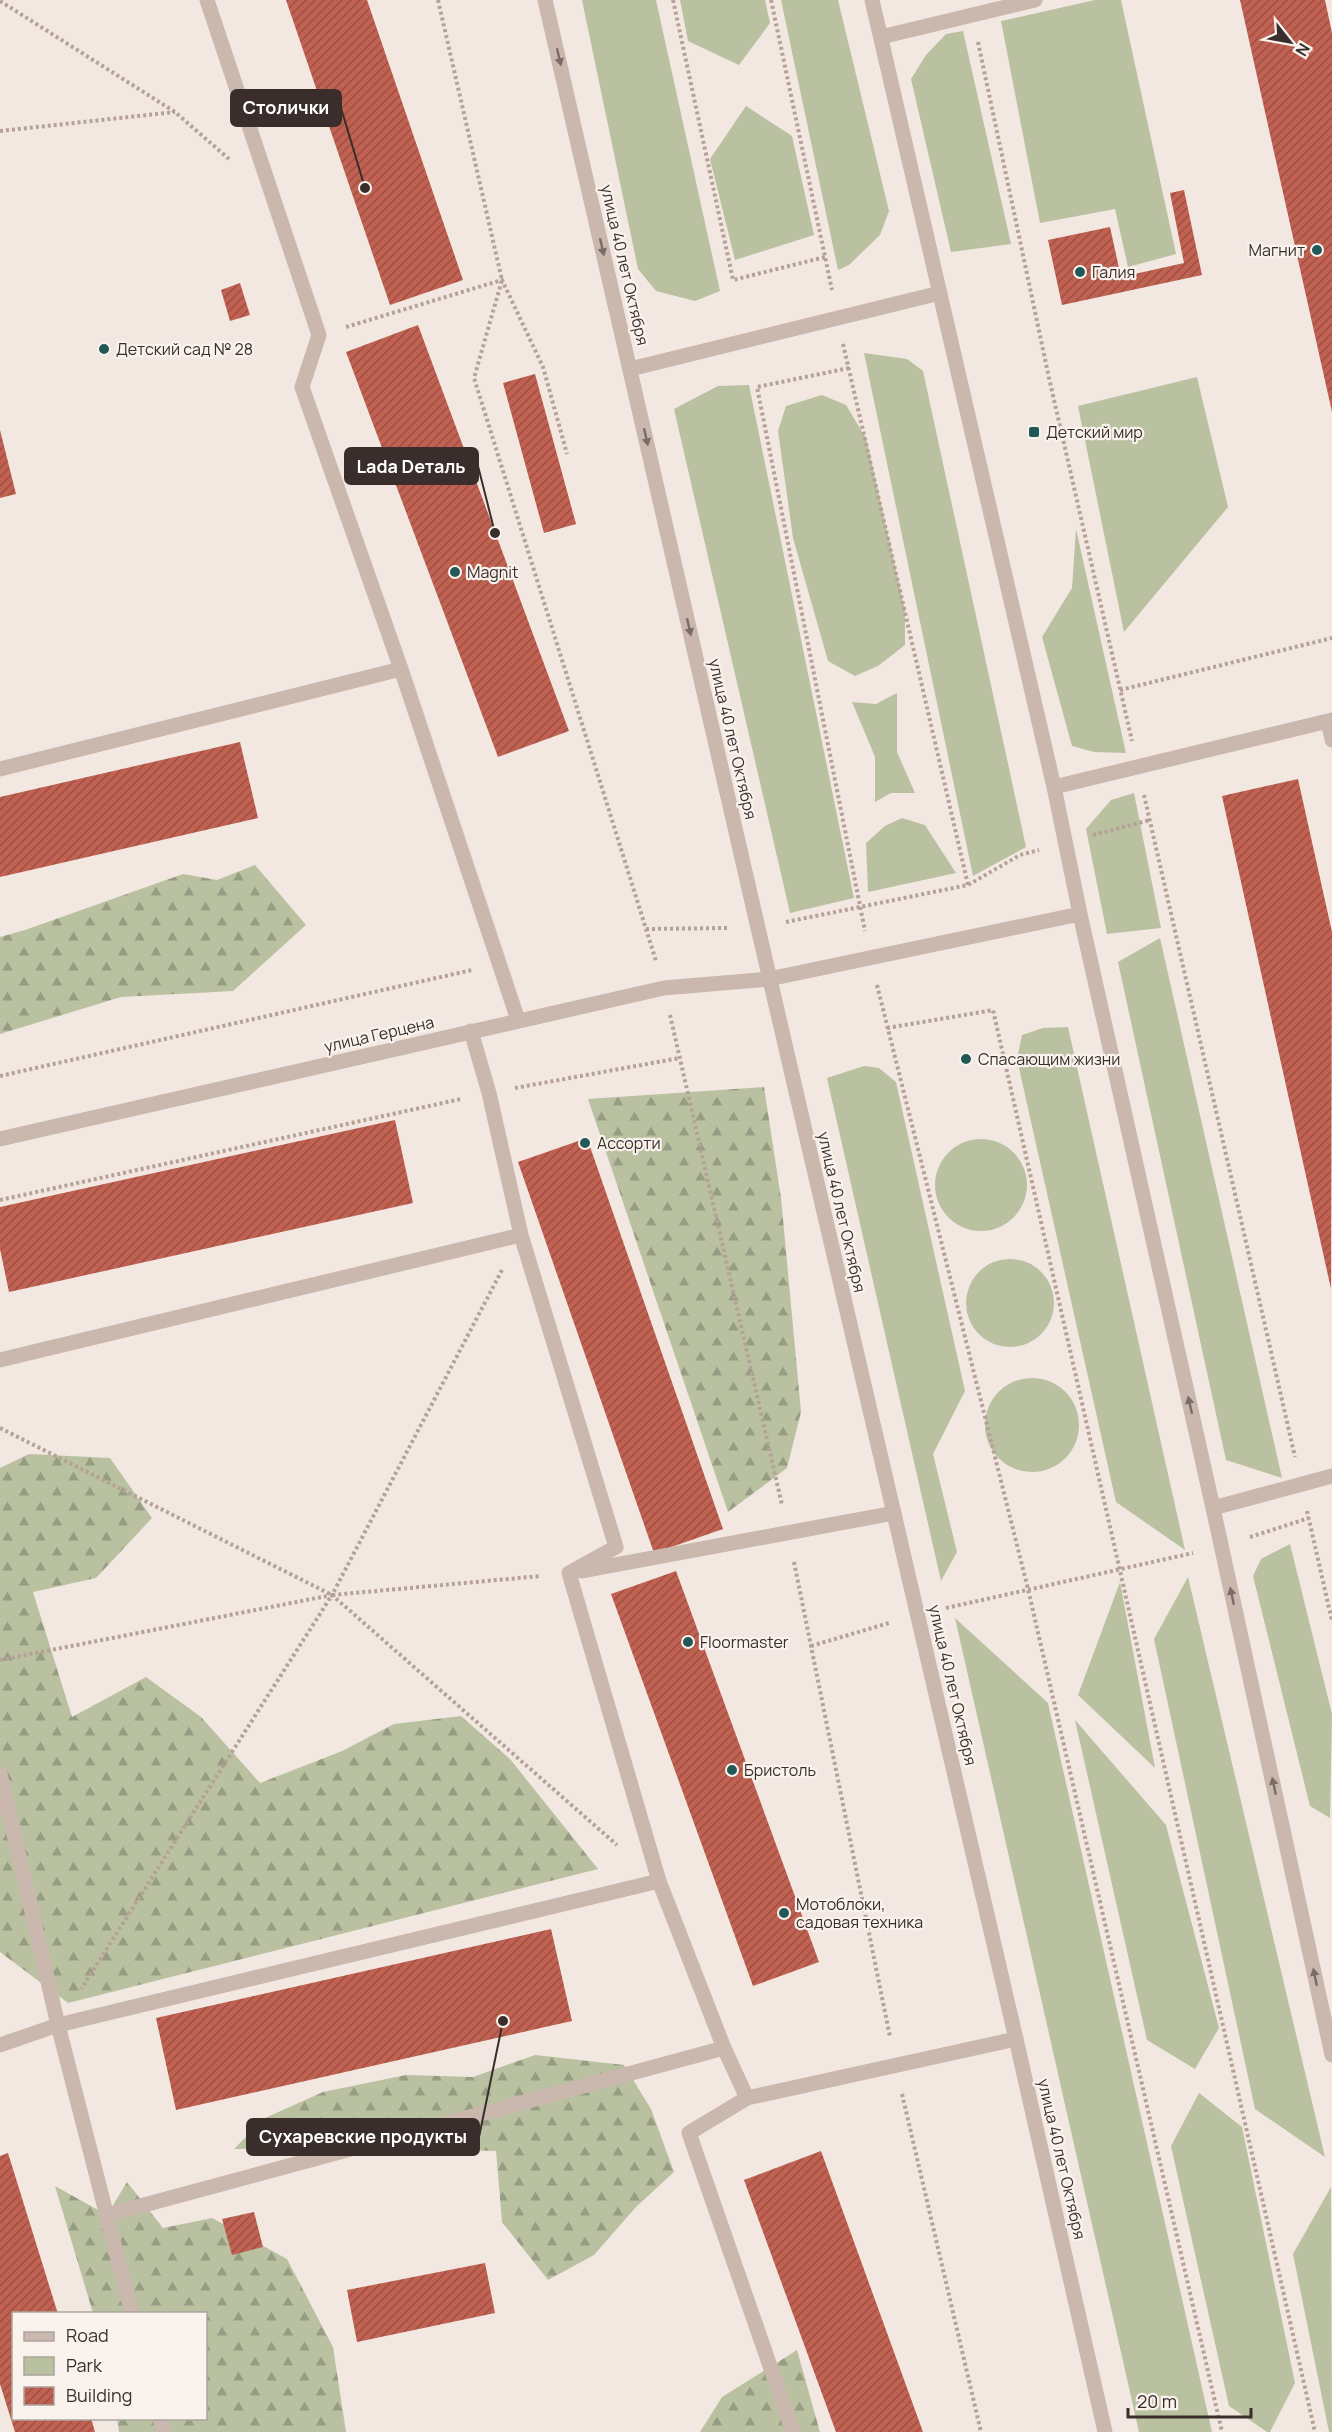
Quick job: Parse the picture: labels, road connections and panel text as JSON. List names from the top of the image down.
{
  "streets": {
    "street": ["улица 40 лет Октября", "улица Герцена"]
  },
  "crossings": [
    ["улица 40 лет Октября", "улица Герцена"]
  ],
  "one_way": ["улица 40 лет Октября"],
  "places": {
    "other": [
      "Столички",
      "Магнит",
      "Галия",
      "Детский сад № 28",
      "Lada Dеталь",
      "Magnit",
      "Спасающим жизни",
      "Ассорти",
      "Floormaster",
      "Бристоль",
      "Мотоблоки, садовая техника",
      "Сухаревские продукты"
    ],
    "transit": ["Детский мир"]
  },
  "legend": ["Road", "Park", "Building"],
  "scale_bar": "20 m",
  "north": "bottom right"
}
